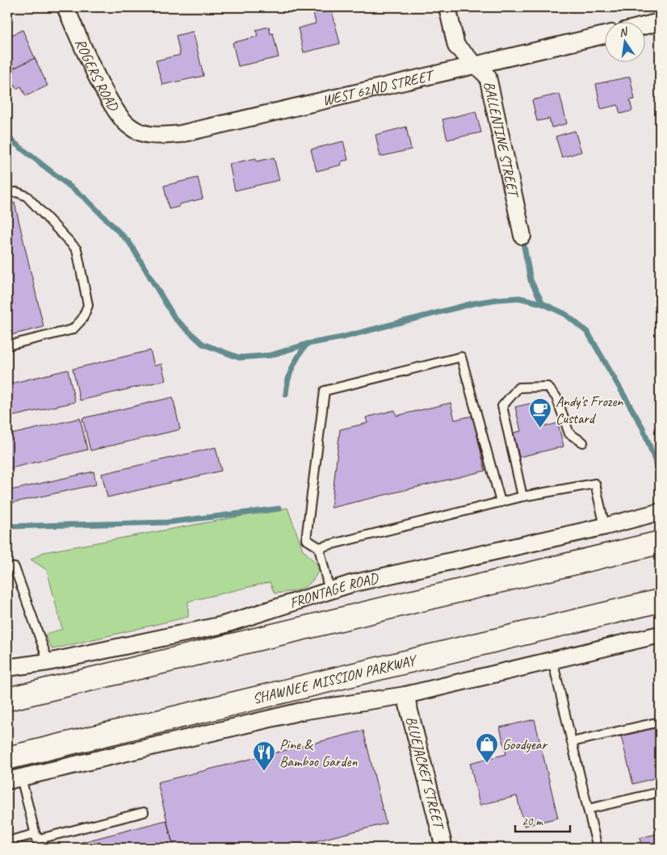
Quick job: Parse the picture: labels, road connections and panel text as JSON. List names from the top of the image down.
{
  "streets": {
    "highway": ["SHAWNEE MISSION PARKWAY"],
    "street": [
      "ROGERS ROAD",
      "WEST 62ND STREET",
      "BALLENTINE STREET",
      "FRONTAGE ROAD",
      "BLUEJACKET STREET"
    ]
  },
  "crossings": [
    ["ROGERS ROAD", "WEST 62ND STREET"],
    ["WEST 62ND STREET", "BALLENTINE STREET"]
  ],
  "places": {
    "cafe": ["Andy's Frozen Custard"],
    "shop": ["Goodyear"],
    "restaurant": ["Pine & Bamboo Garden"]
  },
  "scale_bar": "20 m",
  "north": "top"
}
